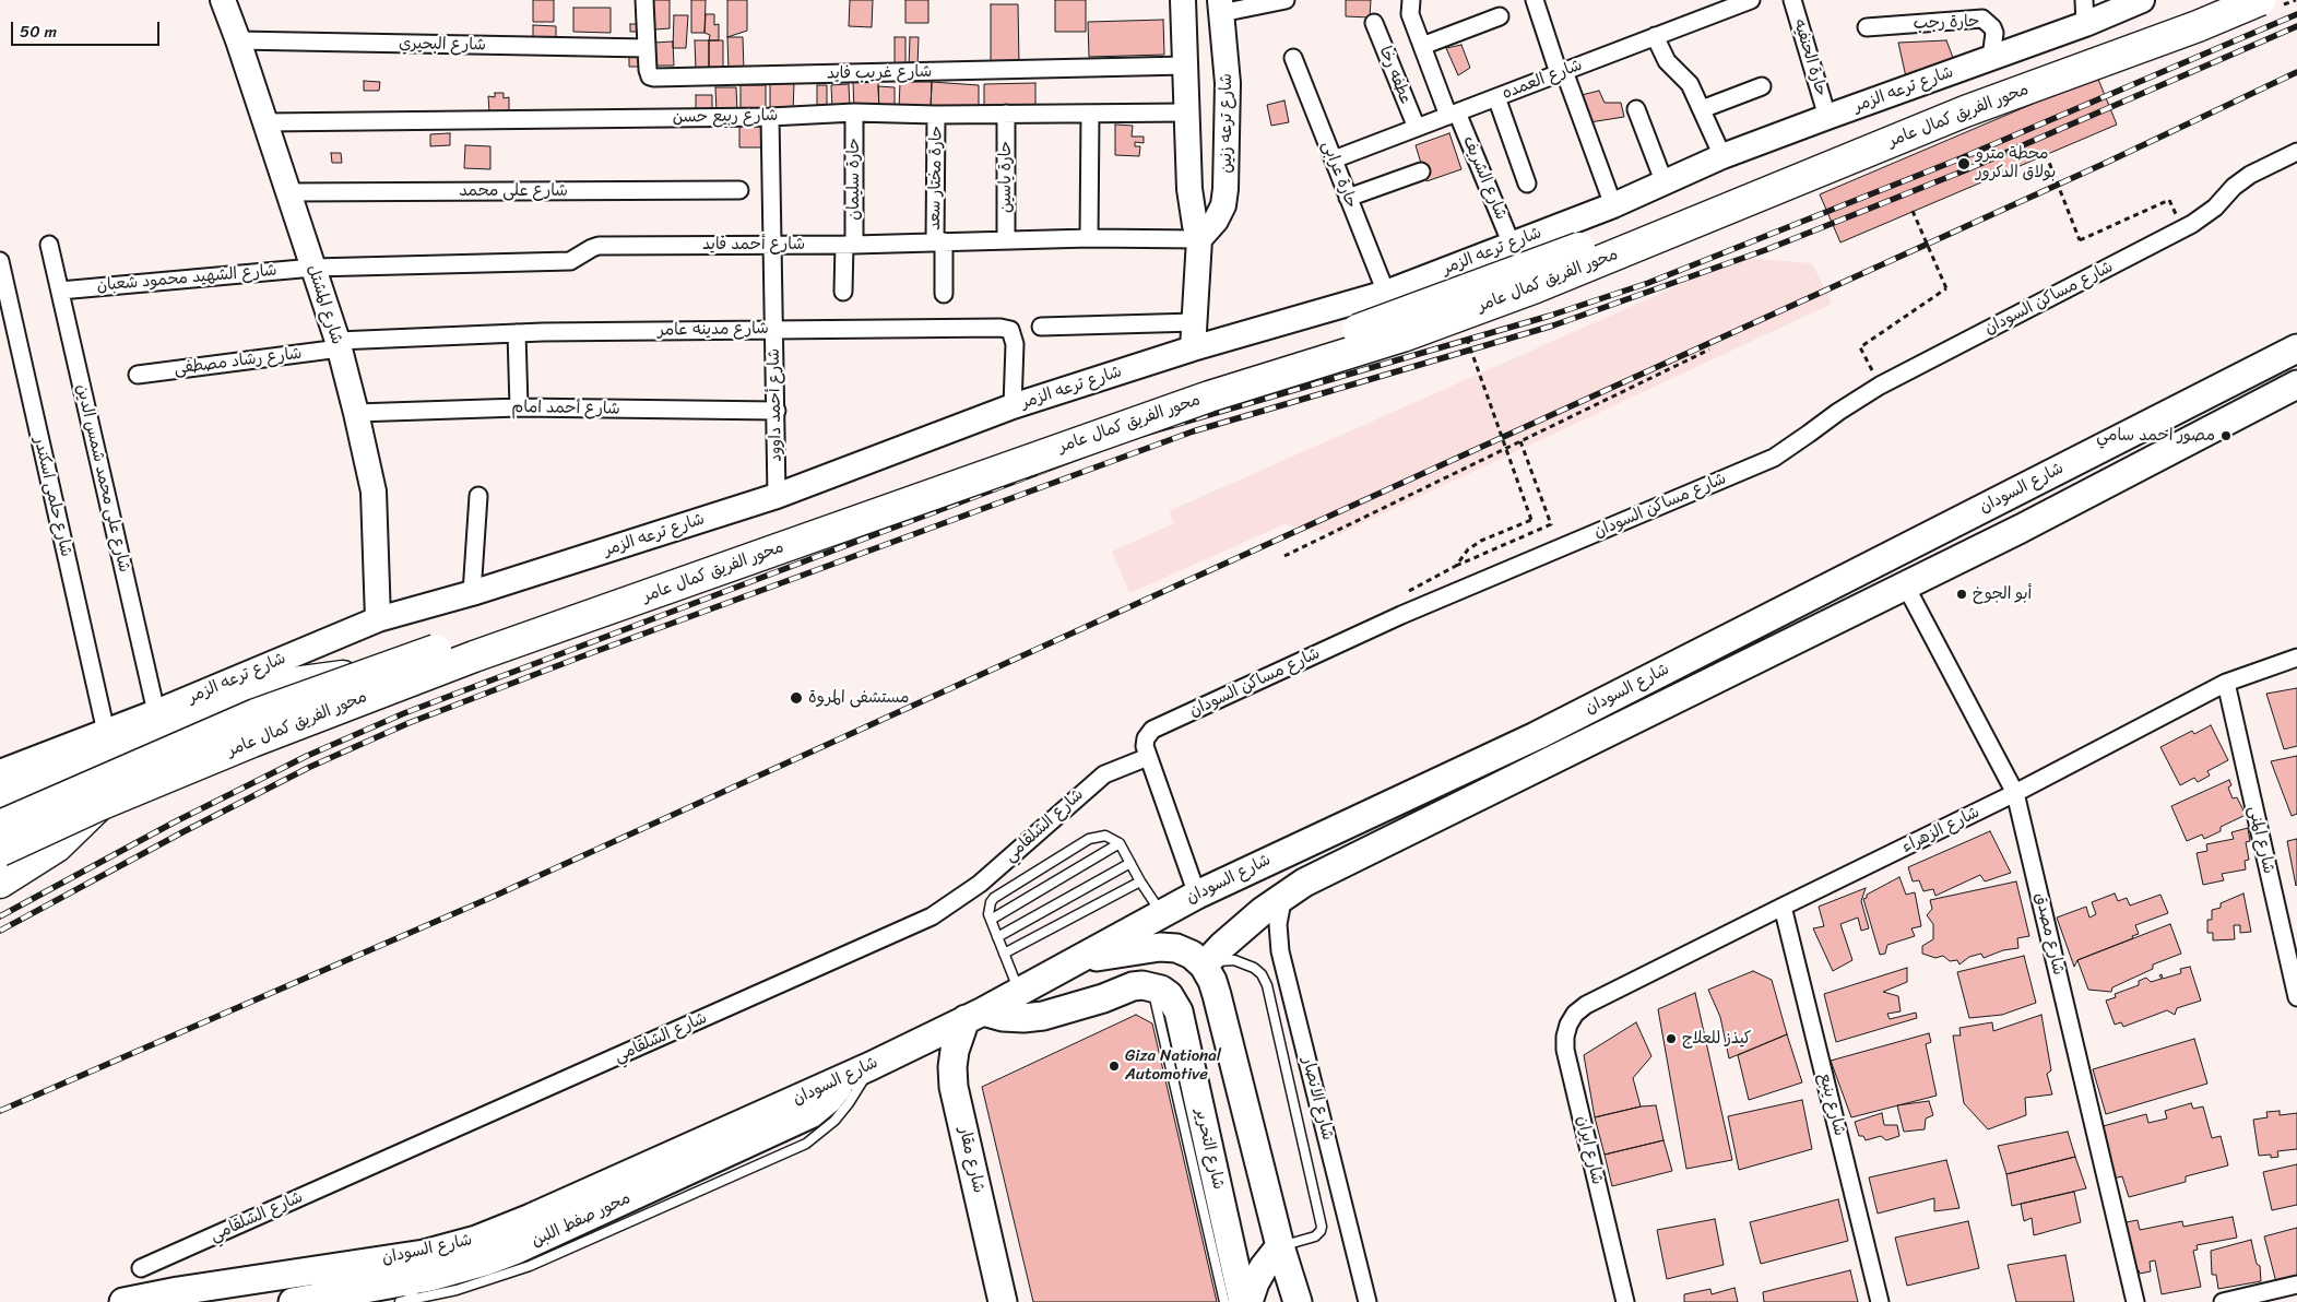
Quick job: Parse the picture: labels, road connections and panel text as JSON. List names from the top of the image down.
{
  "streets": {
    "highway": ["محور الفريق كمال عامر"],
    "main road": [
      "شارع ترعه الزمر",
      "شارع ترعه زنين",
      "شارع المشتل",
      "شارع السودان",
      "شارع التحرير",
      "شارع مقار",
      "محور صفط اللبن"
    ],
    "street": [
      "حارة رجب",
      "شارع البحيري",
      "حارة الحنفيه",
      "شارع غريب فايد",
      "عطفه رخا",
      "شارع العمده",
      "شارع ربيع حسن",
      "حارة عرابى",
      "حارة ياسين",
      "حارة مختار سعد",
      "شارع الشريف",
      "حارة سليمان",
      "شارع على محمد",
      "شارع أحمد فايد",
      "شارع الشهيد محمود شعبان",
      "شارع مساكن السودان",
      "شارع مدينه عامر",
      "شارع رشاد مصطفى",
      "شارع أحمد داوود",
      "شارع أحمد امام",
      "شارع على محمد شمس الدين",
      "شارع حلمى اسكندر",
      "شارع الشلقامي",
      "شارع الزهراء",
      "شارع المنى",
      "شارع مصدق",
      "شارع الانصار",
      "شارع ينبع",
      "شارع ايران"
    ]
  },
  "crossings": [
    ["حارة رجب", "شارع ترعه الزمر"],
    ["شارع البحيري", "شارع غريب فايد"],
    ["شارع البحيري", "شارع المشتل"],
    ["حارة الحنفيه", "شارع ترعه الزمر"],
    ["عطفه رخا", "شارع العمده"],
    ["شارع العمده", "حارة عرابى"],
    ["شارع العمده", "شارع الشريف"],
    ["شارع ترعه الزمر", "حارة عرابى"],
    ["شارع ترعه الزمر", "شارع الشريف"],
    ["شارع ترعه الزمر", "شارع المشتل"],
    ["شارع ترعه الزمر", "شارع مدينه عامر"],
    ["شارع ترعه الزمر", "شارع أحمد داوود"],
    ["شارع ترعه الزمر", "شارع على محمد شمس الدين"],
    ["شارع ترعه الزمر", "شارع حلمى اسكندر"],
    ["شارع ربيع حسن", "حارة ياسين"],
    ["شارع ربيع حسن", "حارة مختار سعد"],
    ["شارع ربيع حسن", "حارة سليمان"],
    ["شارع ربيع حسن", "شارع المشتل"],
    ["شارع ربيع حسن", "شارع أحمد داوود"],
    ["شارع ترعه زنين", "شارع أحمد فايد"],
    ["حارة ياسين", "شارع أحمد فايد"],
    ["حارة مختار سعد", "شارع أحمد فايد"],
    ["حارة سليمان", "شارع أحمد فايد"],
    ["شارع على محمد", "شارع المشتل"],
    ["شارع أحمد فايد", "شارع الشهيد محمود شعبان"],
    ["شارع أحمد فايد", "شارع المشتل"],
    ["شارع أحمد فايد", "شارع أحمد داوود"],
    ["شارع الشهيد محمود شعبان", "شارع المشتل"],
    ["شارع الشهيد محمود شعبان", "شارع على محمد شمس الدين"],
    ["شارع مساكن السودان", "شارع السودان"],
    ["شارع مساكن السودان", "شارع الشلقامي"],
    ["شارع المشتل", "شارع مدينه عامر"],
    ["شارع المشتل", "شارع رشاد مصطفى"],
    ["شارع المشتل", "شارع أحمد امام"],
    ["شارع مدينه عامر", "شارع رشاد مصطفى"],
    ["شارع مدينه عامر", "شارع أحمد داوود"],
    ["شارع أحمد داوود", "شارع أحمد امام"],
    ["شارع السودان", "شارع مصدق"],
    ["شارع السودان", "شارع الانصار"],
    ["شارع السودان", "شارع التحرير"],
    ["شارع السودان", "شارع مقار"],
    ["شارع السودان", "محور صفط اللبن"],
    ["شارع الزهراء", "شارع المنى"],
    ["شارع الزهراء", "شارع مصدق"],
    ["شارع الزهراء", "شارع ينبع"],
    ["شارع الزهراء", "شارع ايران"]
  ],
  "places": [
    "محطة مترو بولاق الدكرور",
    "مصور احمد سامي",
    "أبو الجوخ",
    "مستشفى المروة",
    "كيذز للعلاج",
    "Giza National Automotive"
  ],
  "scale_bar": "50 m"
}
